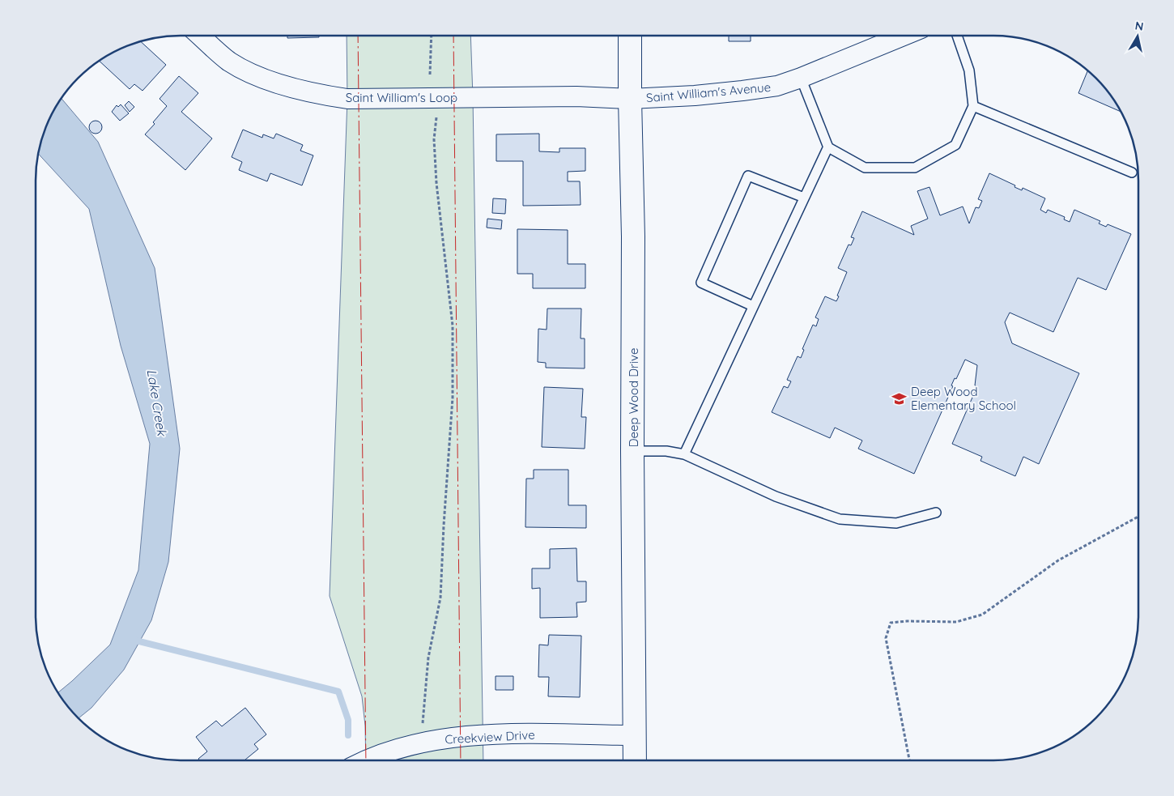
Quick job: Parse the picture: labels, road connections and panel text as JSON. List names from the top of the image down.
{
  "streets": {
    "street": [
      "Saint William's Avenue",
      "Saint William's Loop",
      "Deep Wood Drive",
      "Creekview Drive"
    ]
  },
  "crossings": [
    ["Saint William's Avenue", "Saint William's Loop"],
    ["Saint William's Avenue", "Deep Wood Drive"],
    ["Saint William's Loop", "Deep Wood Drive"],
    ["Deep Wood Drive", "Creekview Drive"]
  ],
  "water": ["Lake Creek"],
  "places": {
    "school or university": ["Deep Wood Elementary School"]
  },
  "north": "top"
}
